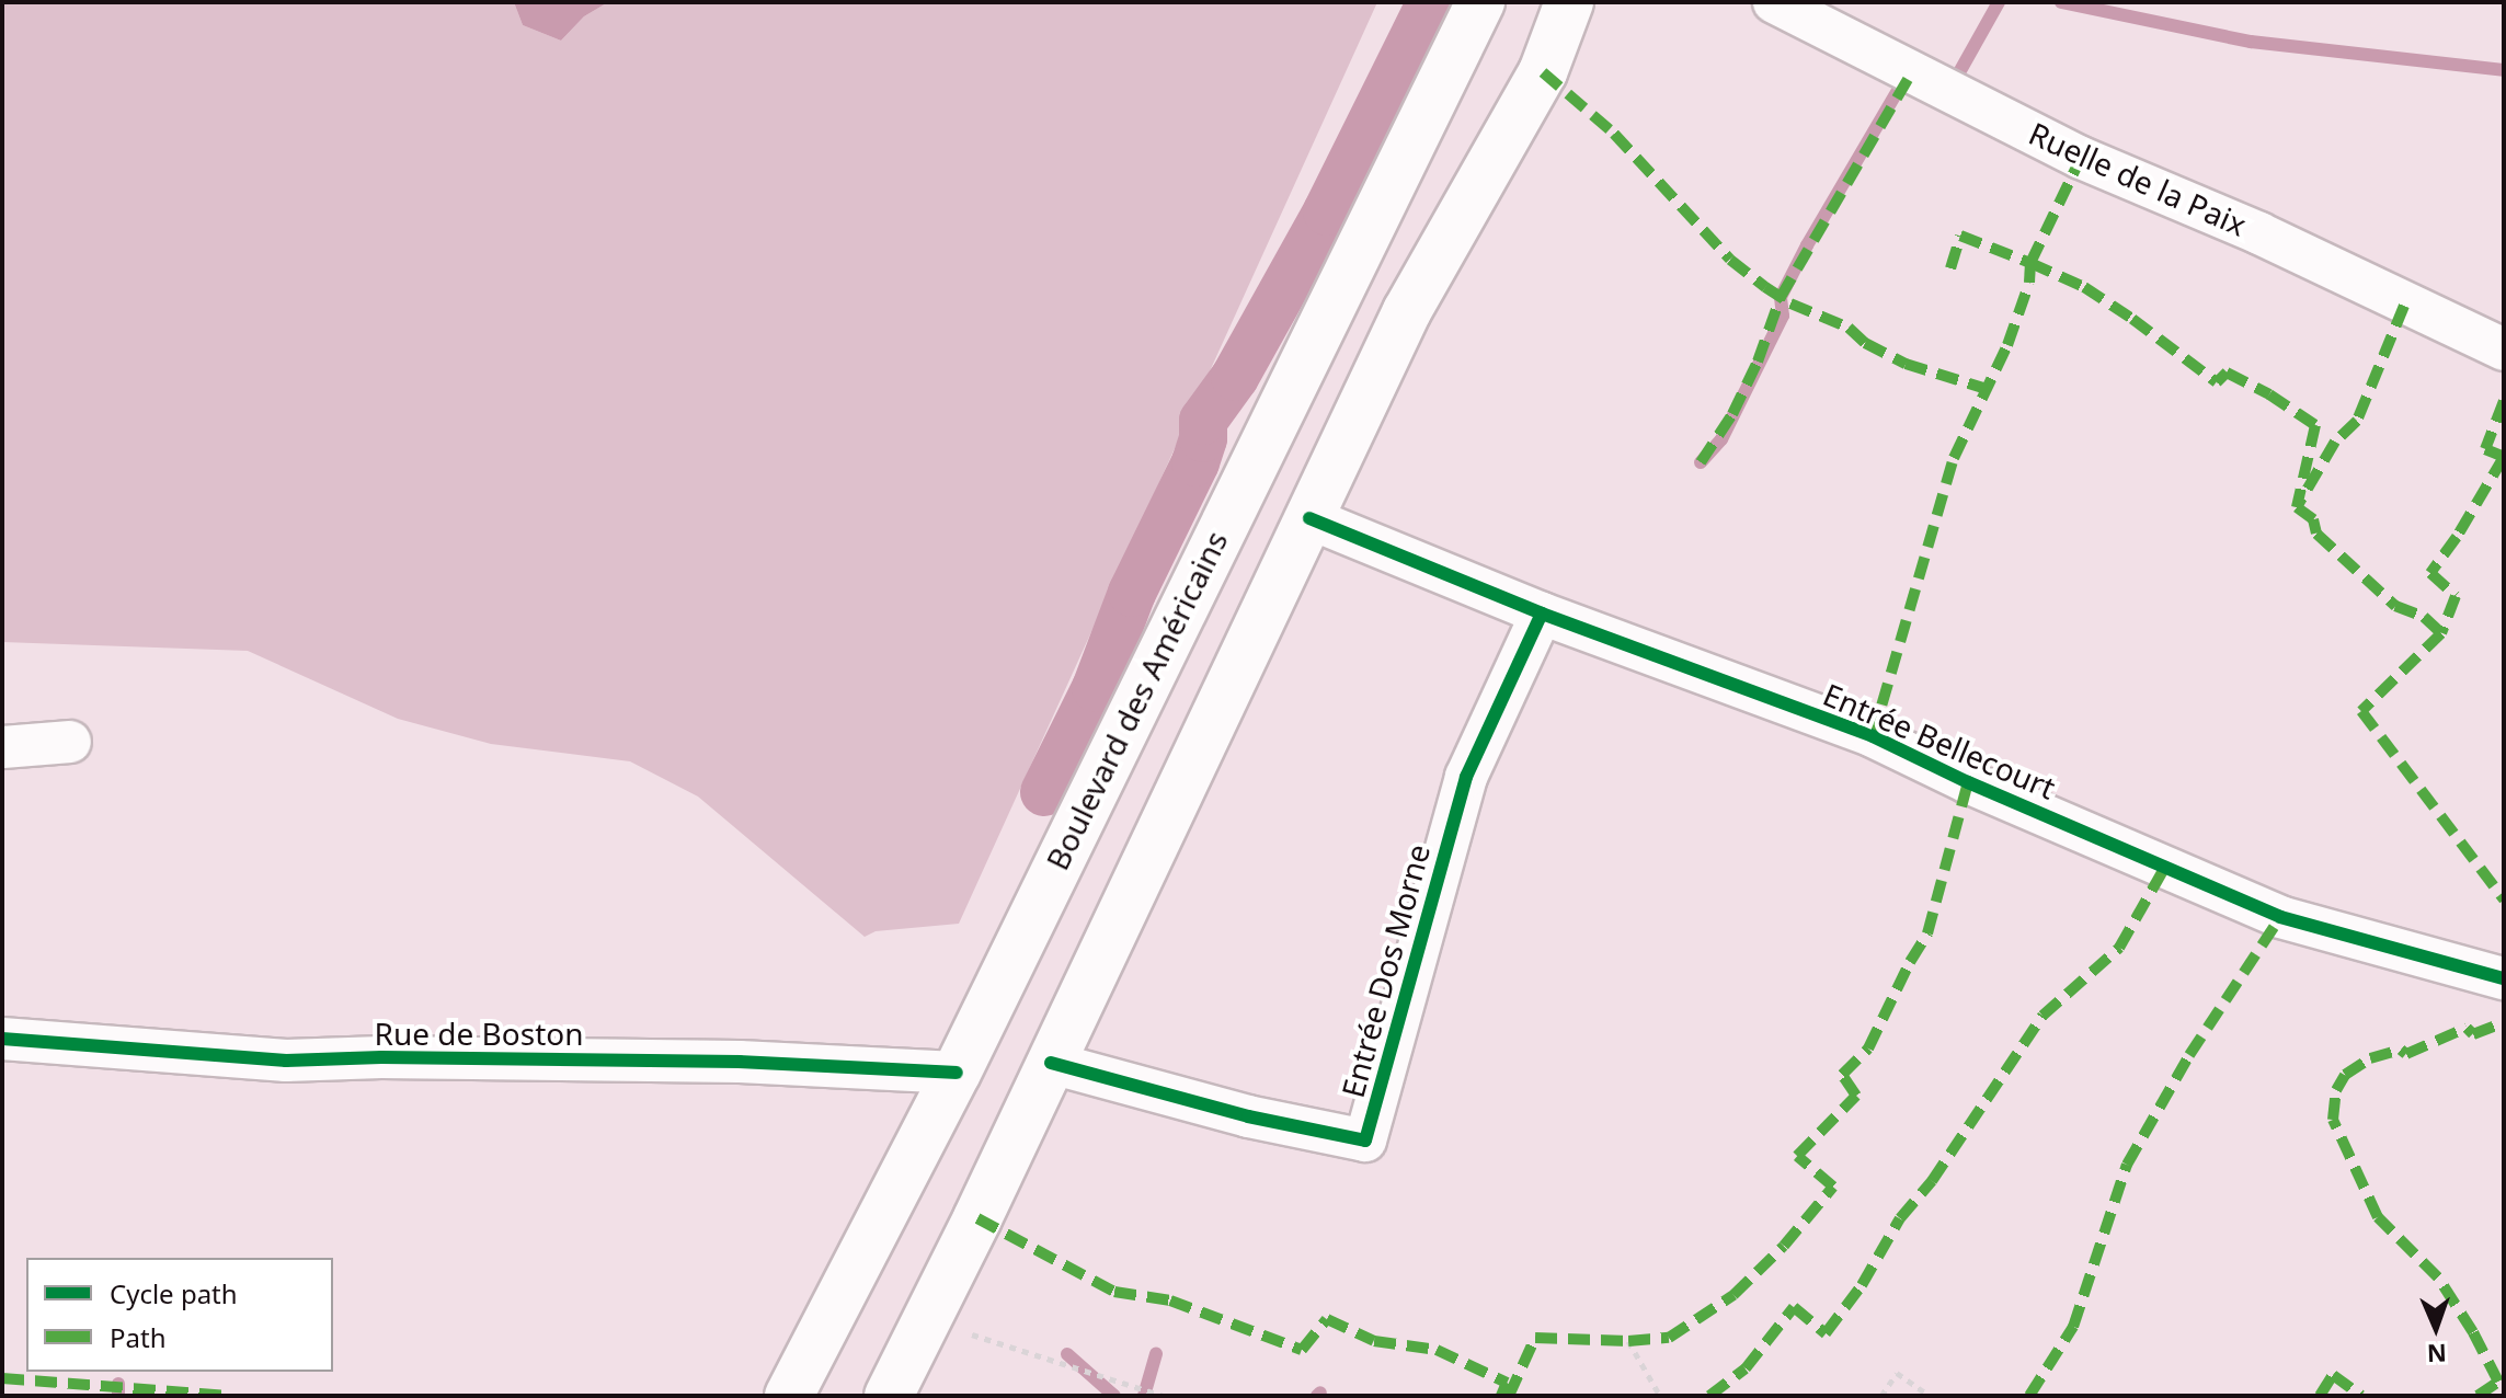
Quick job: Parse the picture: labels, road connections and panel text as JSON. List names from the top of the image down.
{
  "streets": {
    "main road": ["Boulevard des Américains"],
    "street": [
      "Ruelle de la Paix",
      "Entrée Bellecourt",
      "Entrée Dos Morne",
      "Rue de Boston"
    ]
  },
  "crossings": [
    ["Boulevard des Américains", "Rue de Boston"],
    ["Entrée Bellecourt", "Entrée Dos Morne"]
  ],
  "legend": ["Cycle path", "Path"],
  "north": "bottom"
}
